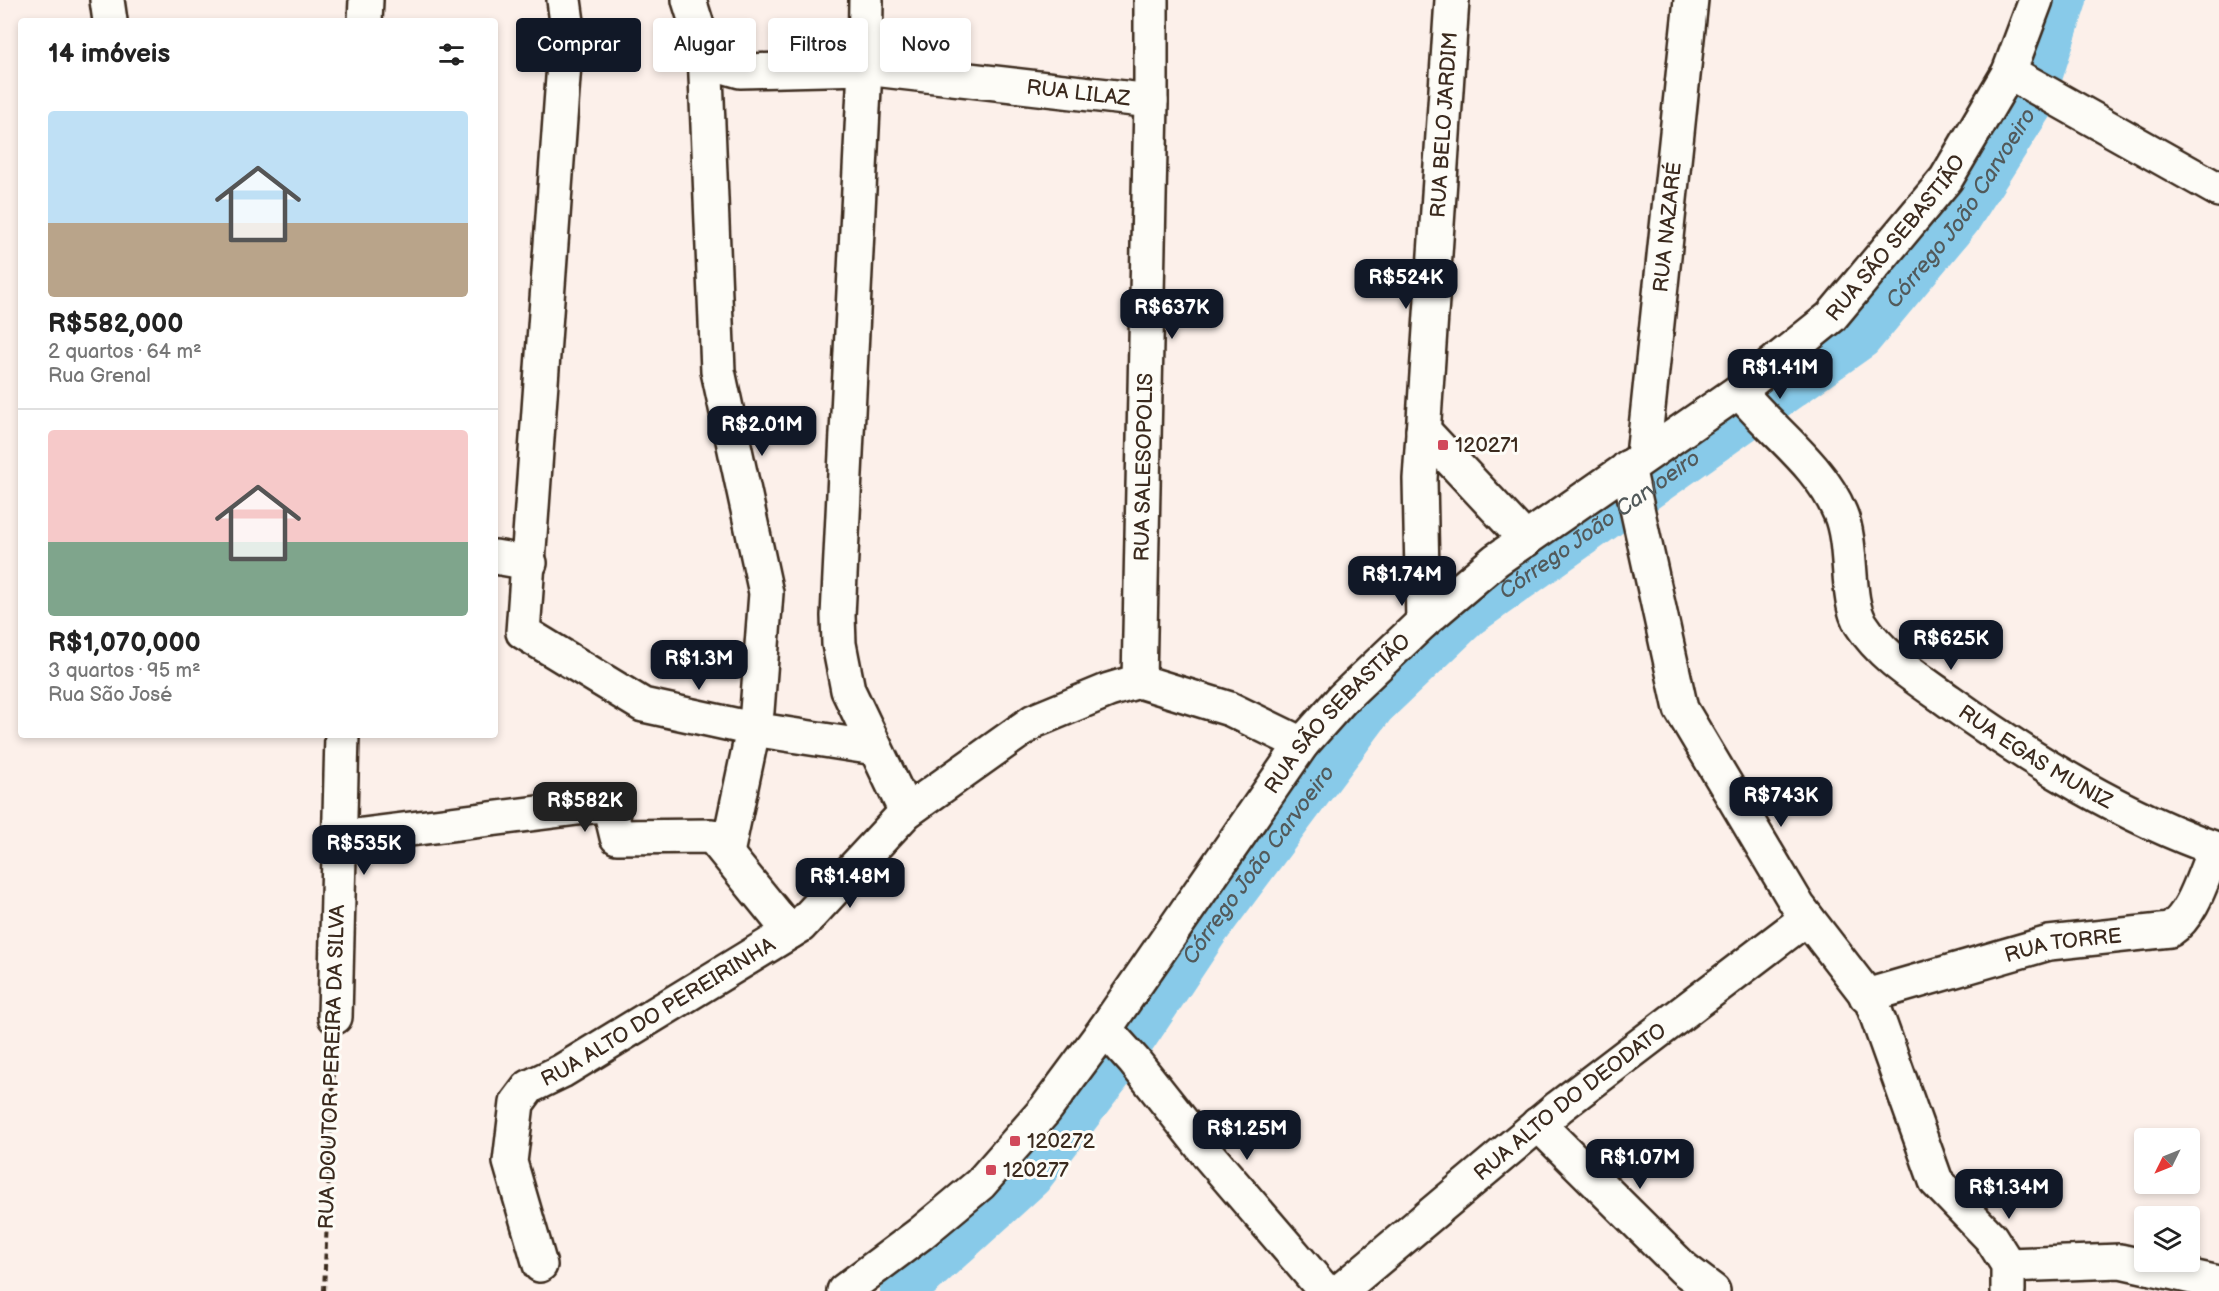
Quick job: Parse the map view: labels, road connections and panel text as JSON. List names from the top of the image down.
{
  "streets": {
    "street": [
      "RUA LILAZ",
      "RUA BELO JARDIM",
      "RUA NAZARÉ",
      "RUA SÃO SEBASTIÃO",
      "RUA SALESOPOLIS",
      "RUA EGAS MUNIZ",
      "RUA TORRE",
      "RUA ALTO DO PEREIRINHA",
      "RUA DOUTOR PEREIRA DA SILVA",
      "RUA ALTO DO DEODATO"
    ]
  },
  "crossings": [
    ["RUA LILAZ", "RUA SALESOPOLIS"],
    ["RUA BELO JARDIM", "RUA SÃO SEBASTIÃO"],
    ["RUA NAZARÉ", "RUA SÃO SEBASTIÃO"],
    ["RUA NAZARÉ", "RUA TORRE"],
    ["RUA NAZARÉ", "RUA ALTO DO DEODATO"],
    ["RUA SÃO SEBASTIÃO", "RUA EGAS MUNIZ"],
    ["RUA SALESOPOLIS", "RUA ALTO DO PEREIRINHA"],
    ["RUA EGAS MUNIZ", "RUA TORRE"]
  ],
  "water": ["Córrego João Carvoeiro"],
  "places": {
    "transit": ["120271", "120272", "120277"]
  },
  "north": "bottom left",
  "page": {
    "chip": [
      "Comprar",
      "Alugar",
      "Filtros",
      "Novo"
    ],
    "heading": "14 imóveis",
    "list": [
      {
        "name": "R$582,000",
        "note": "2 quartos · 64 m² · Rua Grenal"
      },
      {
        "name": "R$1,070,000",
        "note": "3 quartos · 95 m² · Rua São José"
      }
    ],
    "price": [
      "R$524K",
      "R$637K",
      "R$1.41M",
      "R$2.01M",
      "R$1.74M",
      "R$625K",
      "R$1.3M",
      "R$743K",
      "R$582K",
      "R$535K",
      "R$1.48M",
      "R$1.25M",
      "R$1.07M",
      "R$1.34M"
    ]
  }
}
